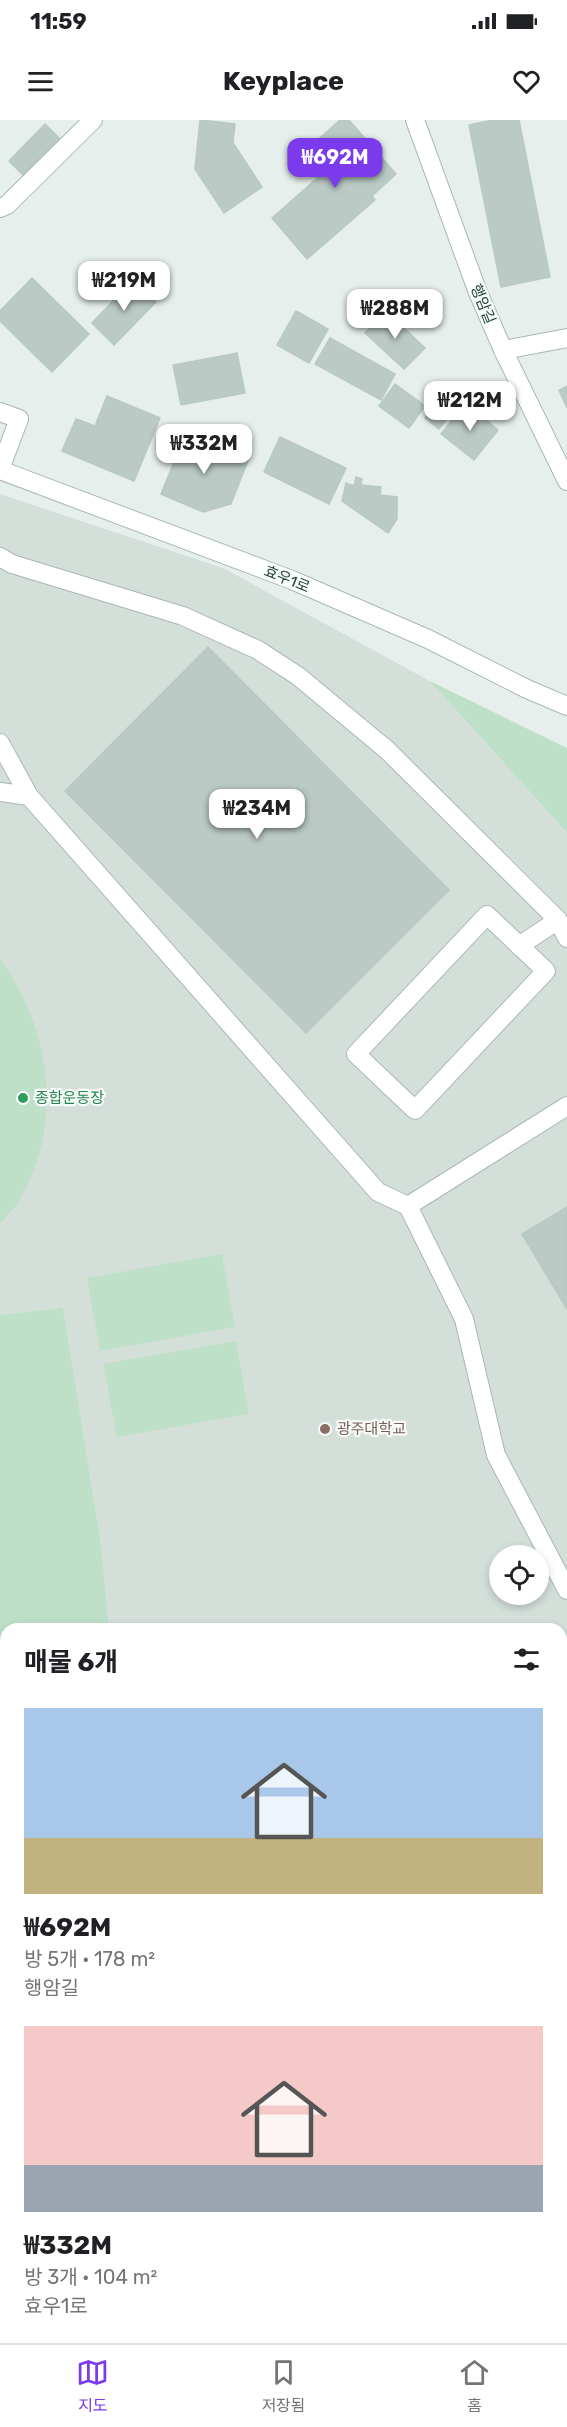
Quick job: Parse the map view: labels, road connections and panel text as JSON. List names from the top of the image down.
{
  "streets": {
    "street": ["행암길", "효우1로"]
  },
  "places": ["종합운동장", "광주대학교"],
  "page": {
    "status": "11:59",
    "header": "Keyplace",
    "price": [
      "₩692M",
      "₩219M",
      "₩288M",
      "₩212M",
      "₩332M",
      "₩234M"
    ],
    "heading": "매물 6개",
    "list": [
      {
        "name": "₩692M",
        "note": "방 5개 · 178 m² · 행암길"
      },
      {
        "name": "₩332M",
        "note": "방 3개 · 104 m² · 효우1로"
      }
    ],
    "tabs": ["지도", "저장됨", "홈"]
  }
}
